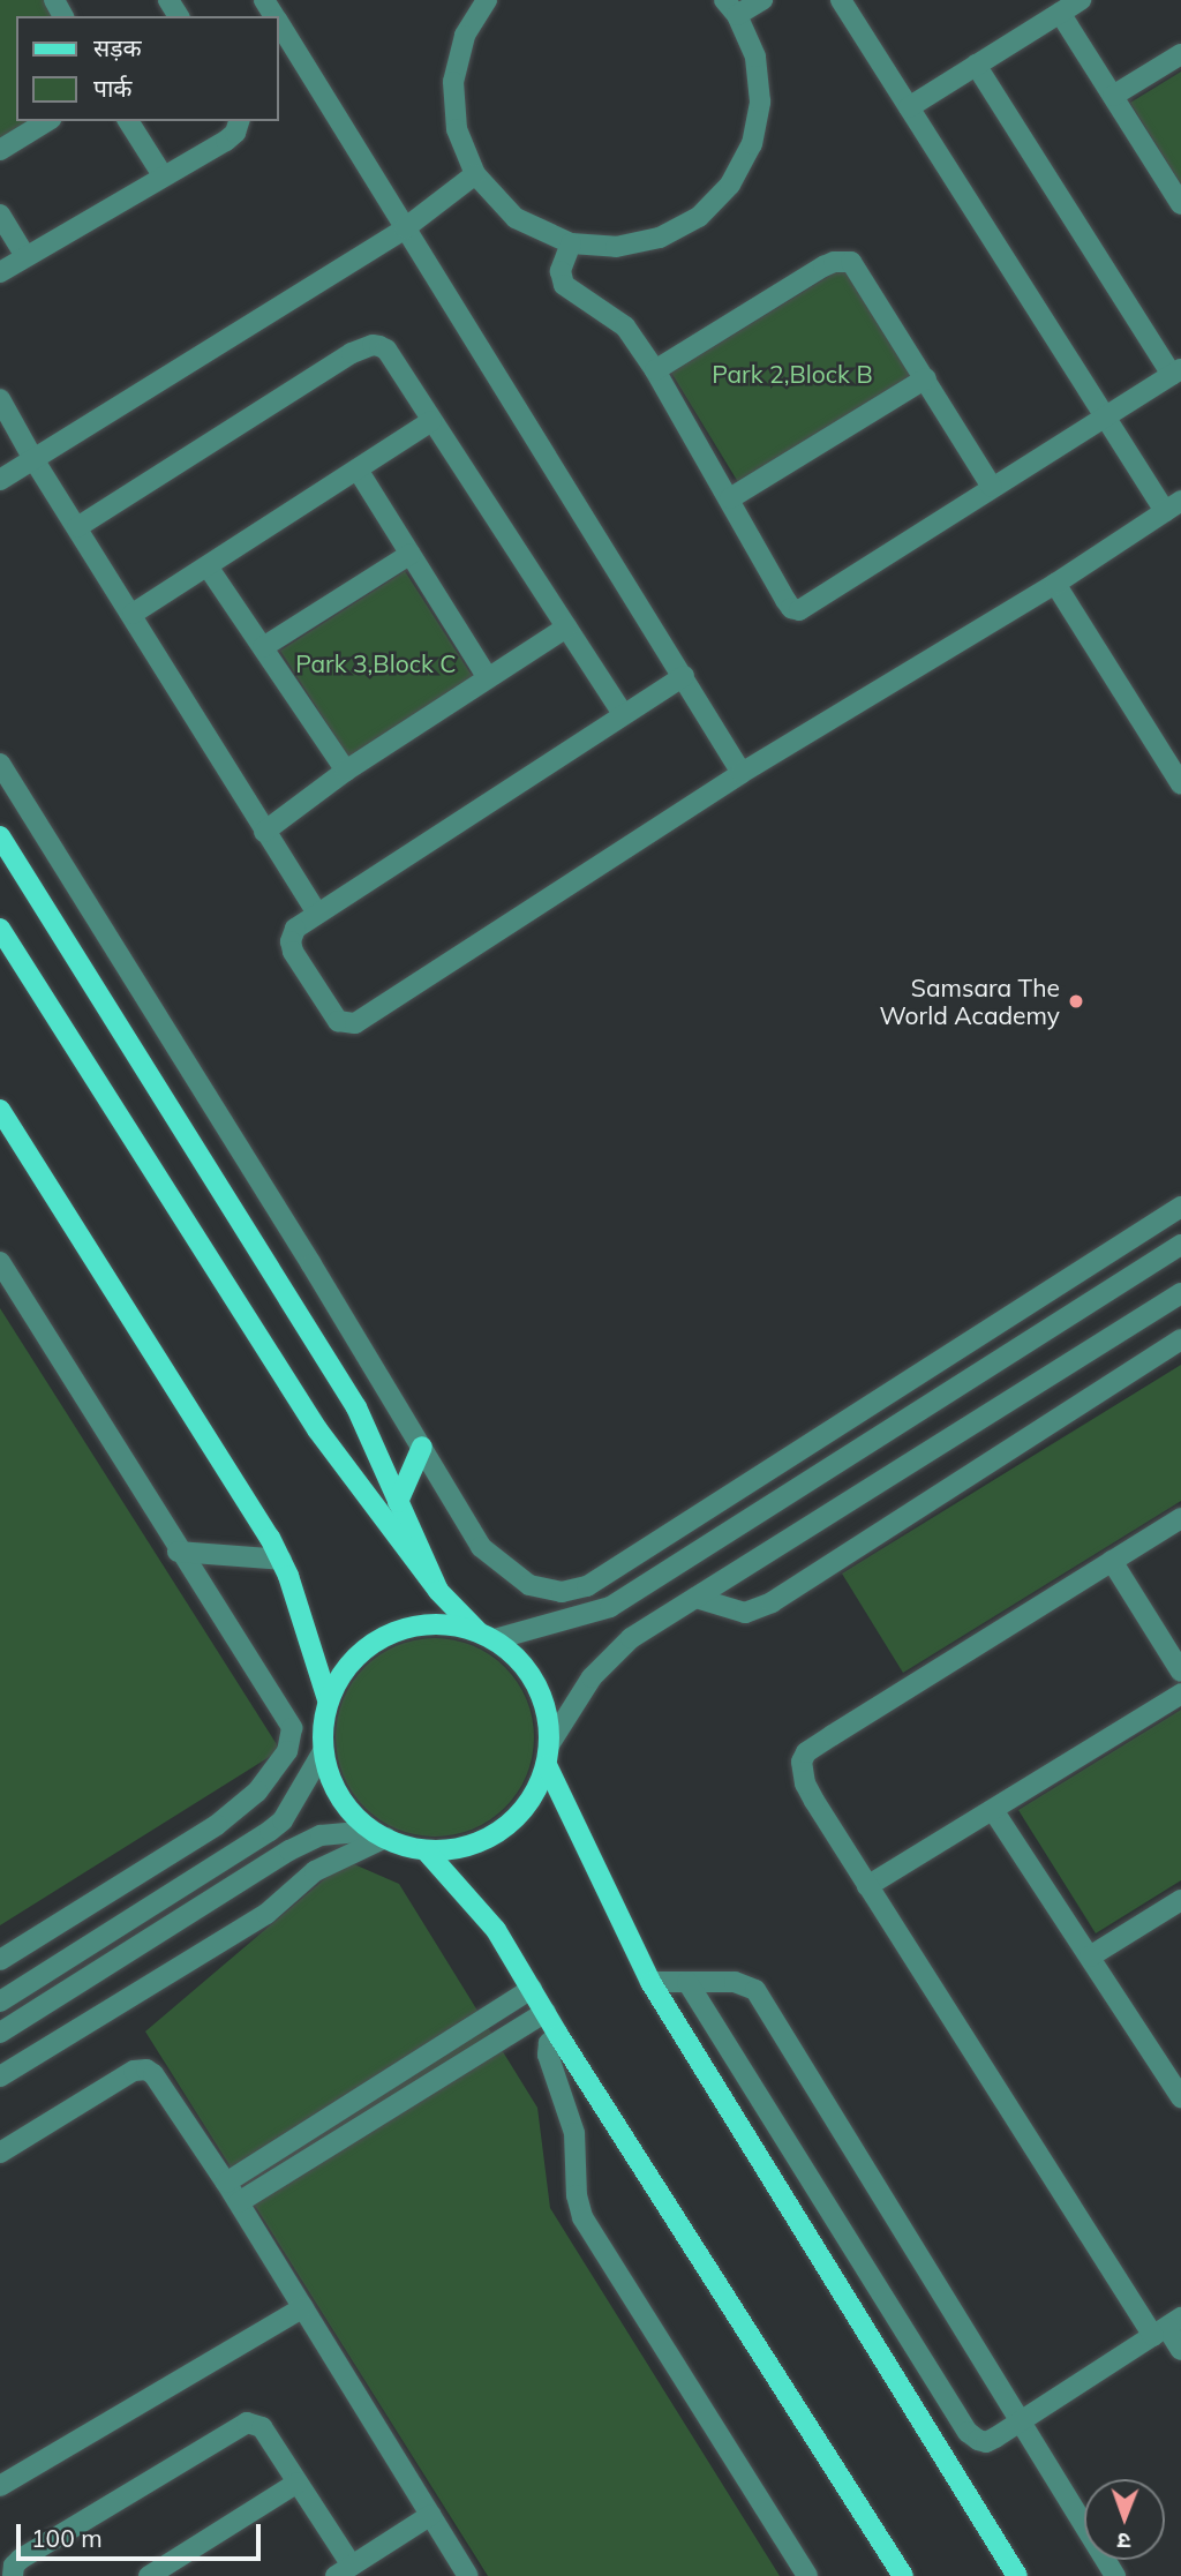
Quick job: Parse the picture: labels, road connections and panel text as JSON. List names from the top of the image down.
{
  "parks": ["Park 2,Block B", "Park 3,Block C"],
  "places": ["Samsara The World Academy"],
  "legend": ["सड़क", "पार्क"],
  "scale_bar": "100 m",
  "north": "bottom"
}
